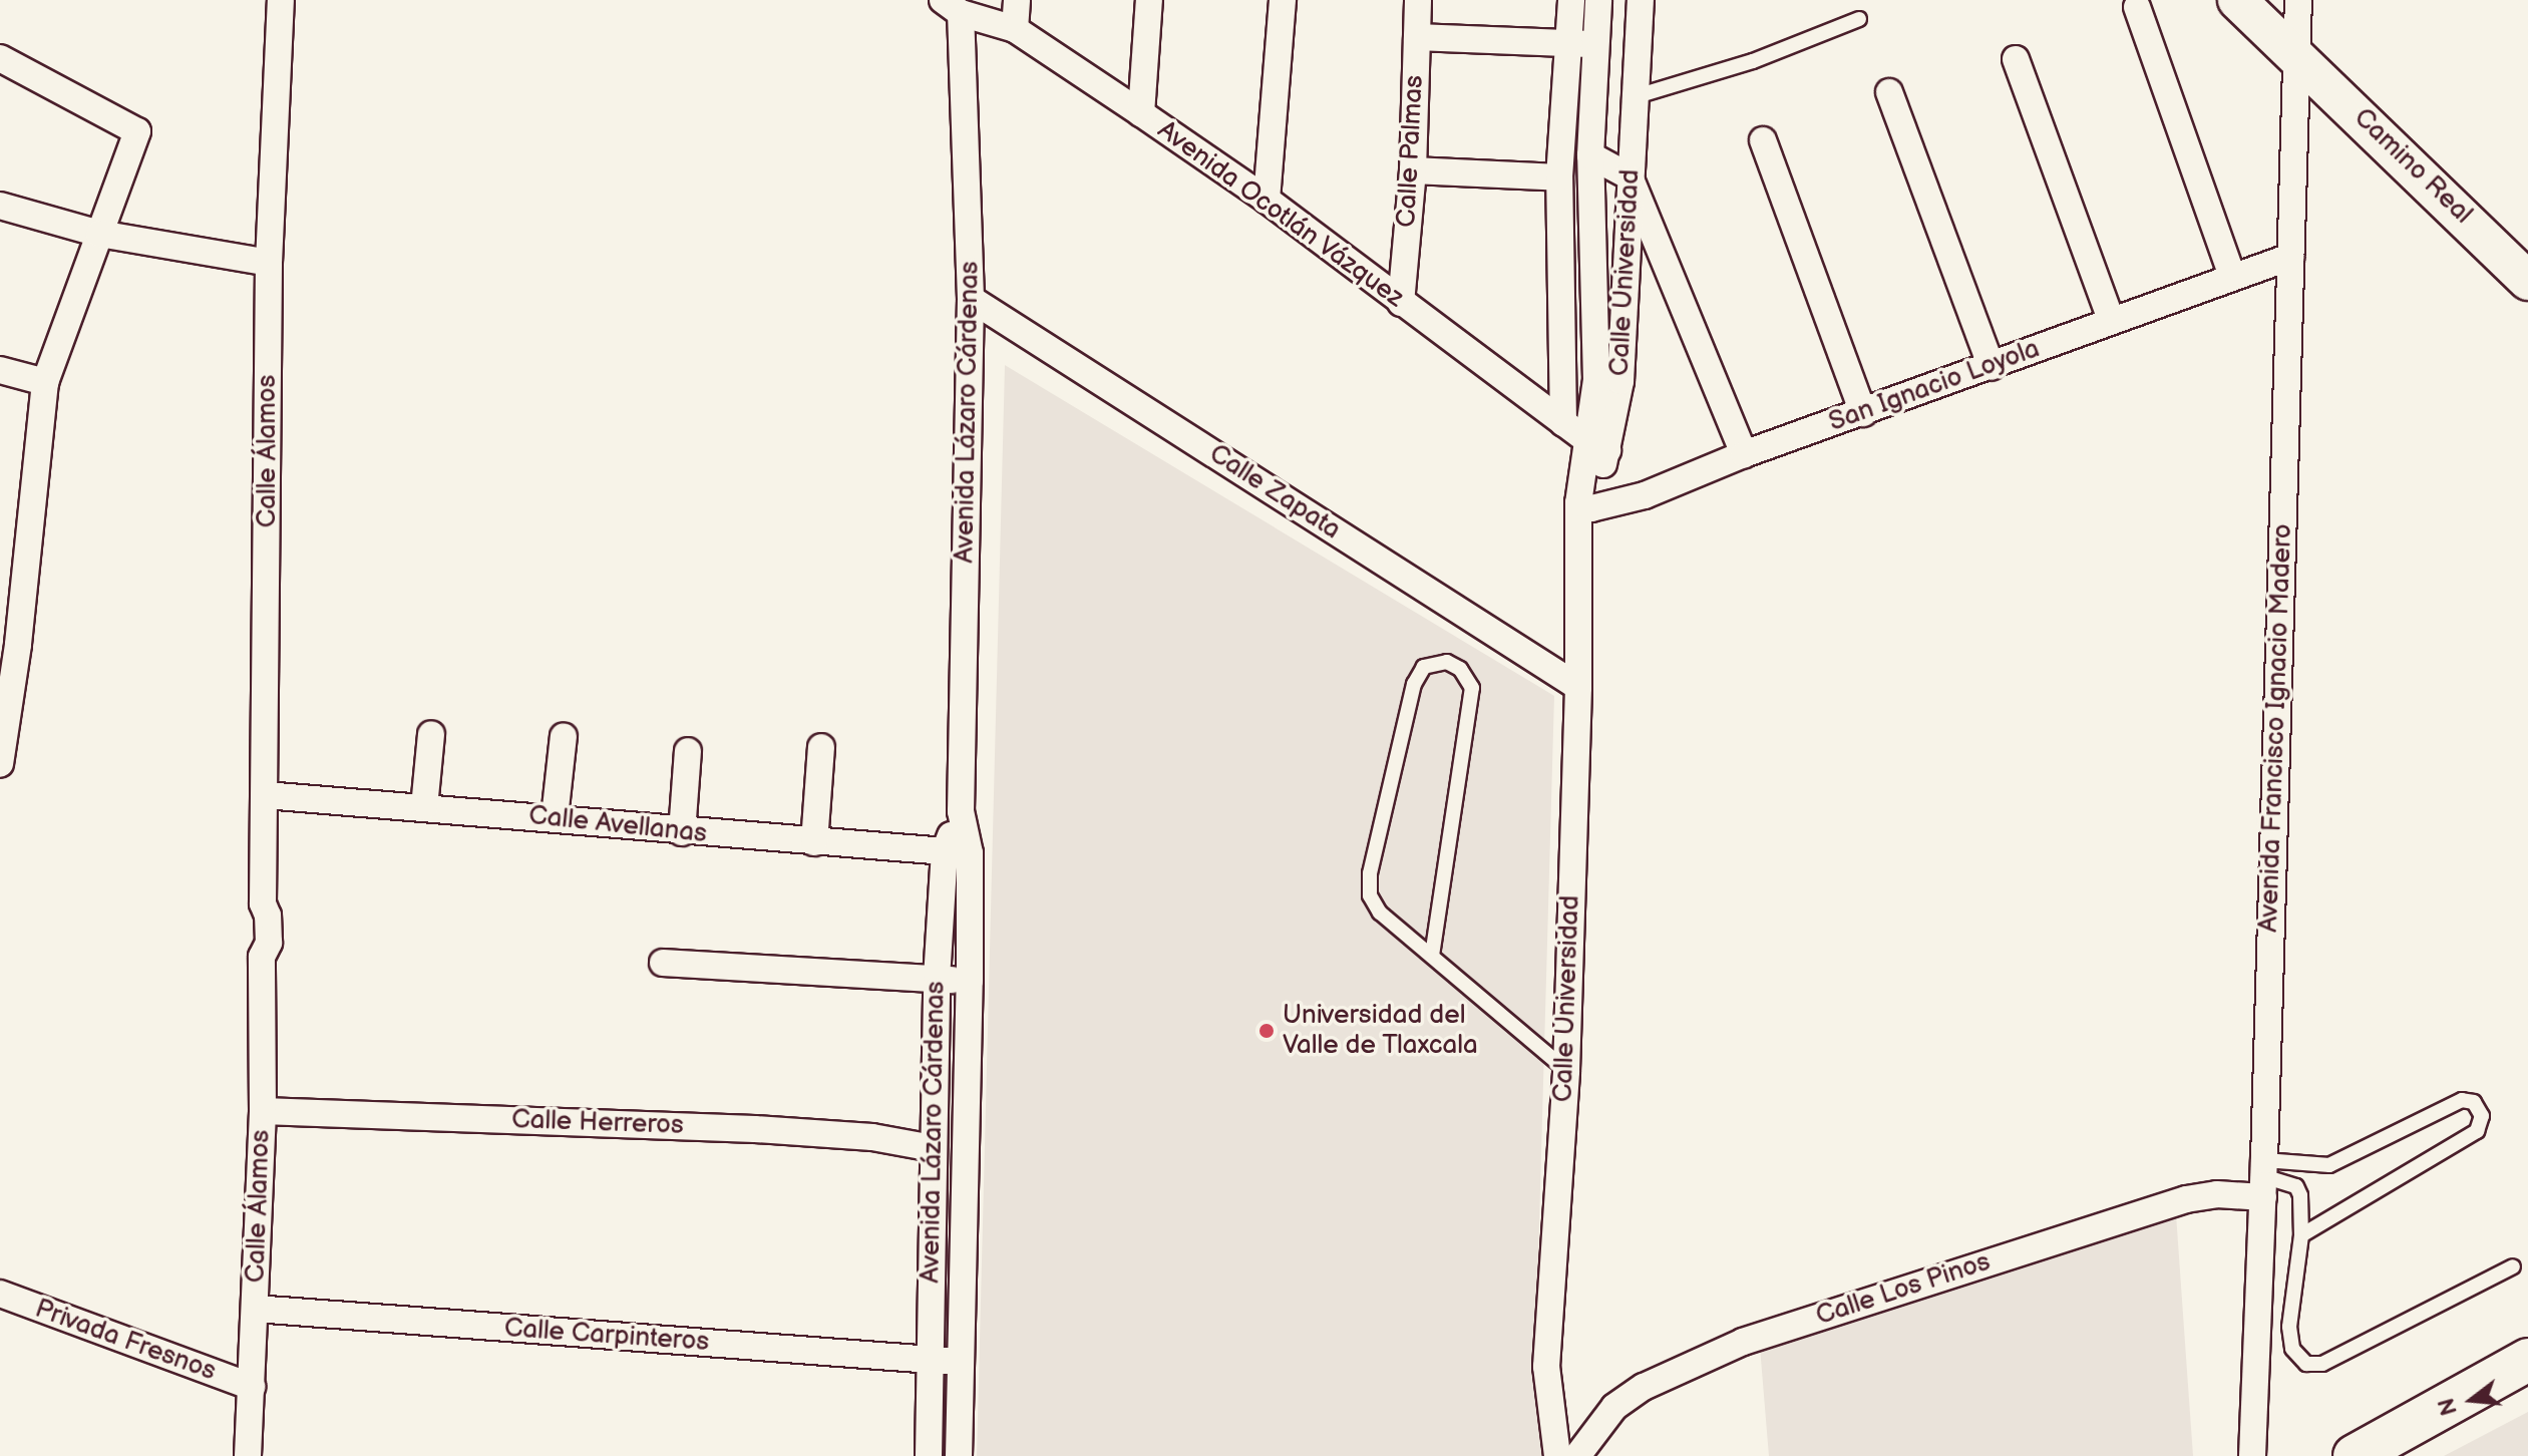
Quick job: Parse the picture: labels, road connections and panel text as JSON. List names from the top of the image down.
{
  "streets": {
    "street": [
      "Calle Palmas",
      "Camino Real",
      "Avenida Ocotlán Vázquez",
      "Calle Universidad",
      "San Ignacio Loyola",
      "Avenida Lázaro Cárdenas",
      "Calle Álamos",
      "Calle Zapata",
      "Avenida Francisco Ignacio Madero",
      "Calle Avellanas",
      "Calle Herreros",
      "Calle Los Pinos",
      "Calle Carpinteros",
      "Privada Fresnos"
    ]
  },
  "crossings": [
    ["Calle Palmas", "Avenida Ocotlán Vázquez"],
    ["Camino Real", "Avenida Francisco Ignacio Madero"],
    ["Avenida Ocotlán Vázquez", "Calle Universidad"],
    ["Avenida Ocotlán Vázquez", "Avenida Lázaro Cárdenas"],
    ["Calle Universidad", "San Ignacio Loyola"],
    ["Calle Universidad", "Calle Zapata"],
    ["San Ignacio Loyola", "Avenida Francisco Ignacio Madero"],
    ["Avenida Lázaro Cárdenas", "Calle Zapata"],
    ["Avenida Lázaro Cárdenas", "Calle Avellanas"],
    ["Avenida Lázaro Cárdenas", "Calle Herreros"],
    ["Avenida Lázaro Cárdenas", "Calle Carpinteros"],
    ["Calle Álamos", "Calle Avellanas"],
    ["Calle Álamos", "Calle Herreros"],
    ["Calle Álamos", "Calle Carpinteros"],
    ["Calle Álamos", "Privada Fresnos"],
    ["Avenida Francisco Ignacio Madero", "Calle Los Pinos"]
  ],
  "places": ["Universidad del Valle de Tlaxcala"],
  "north": "left"
}
